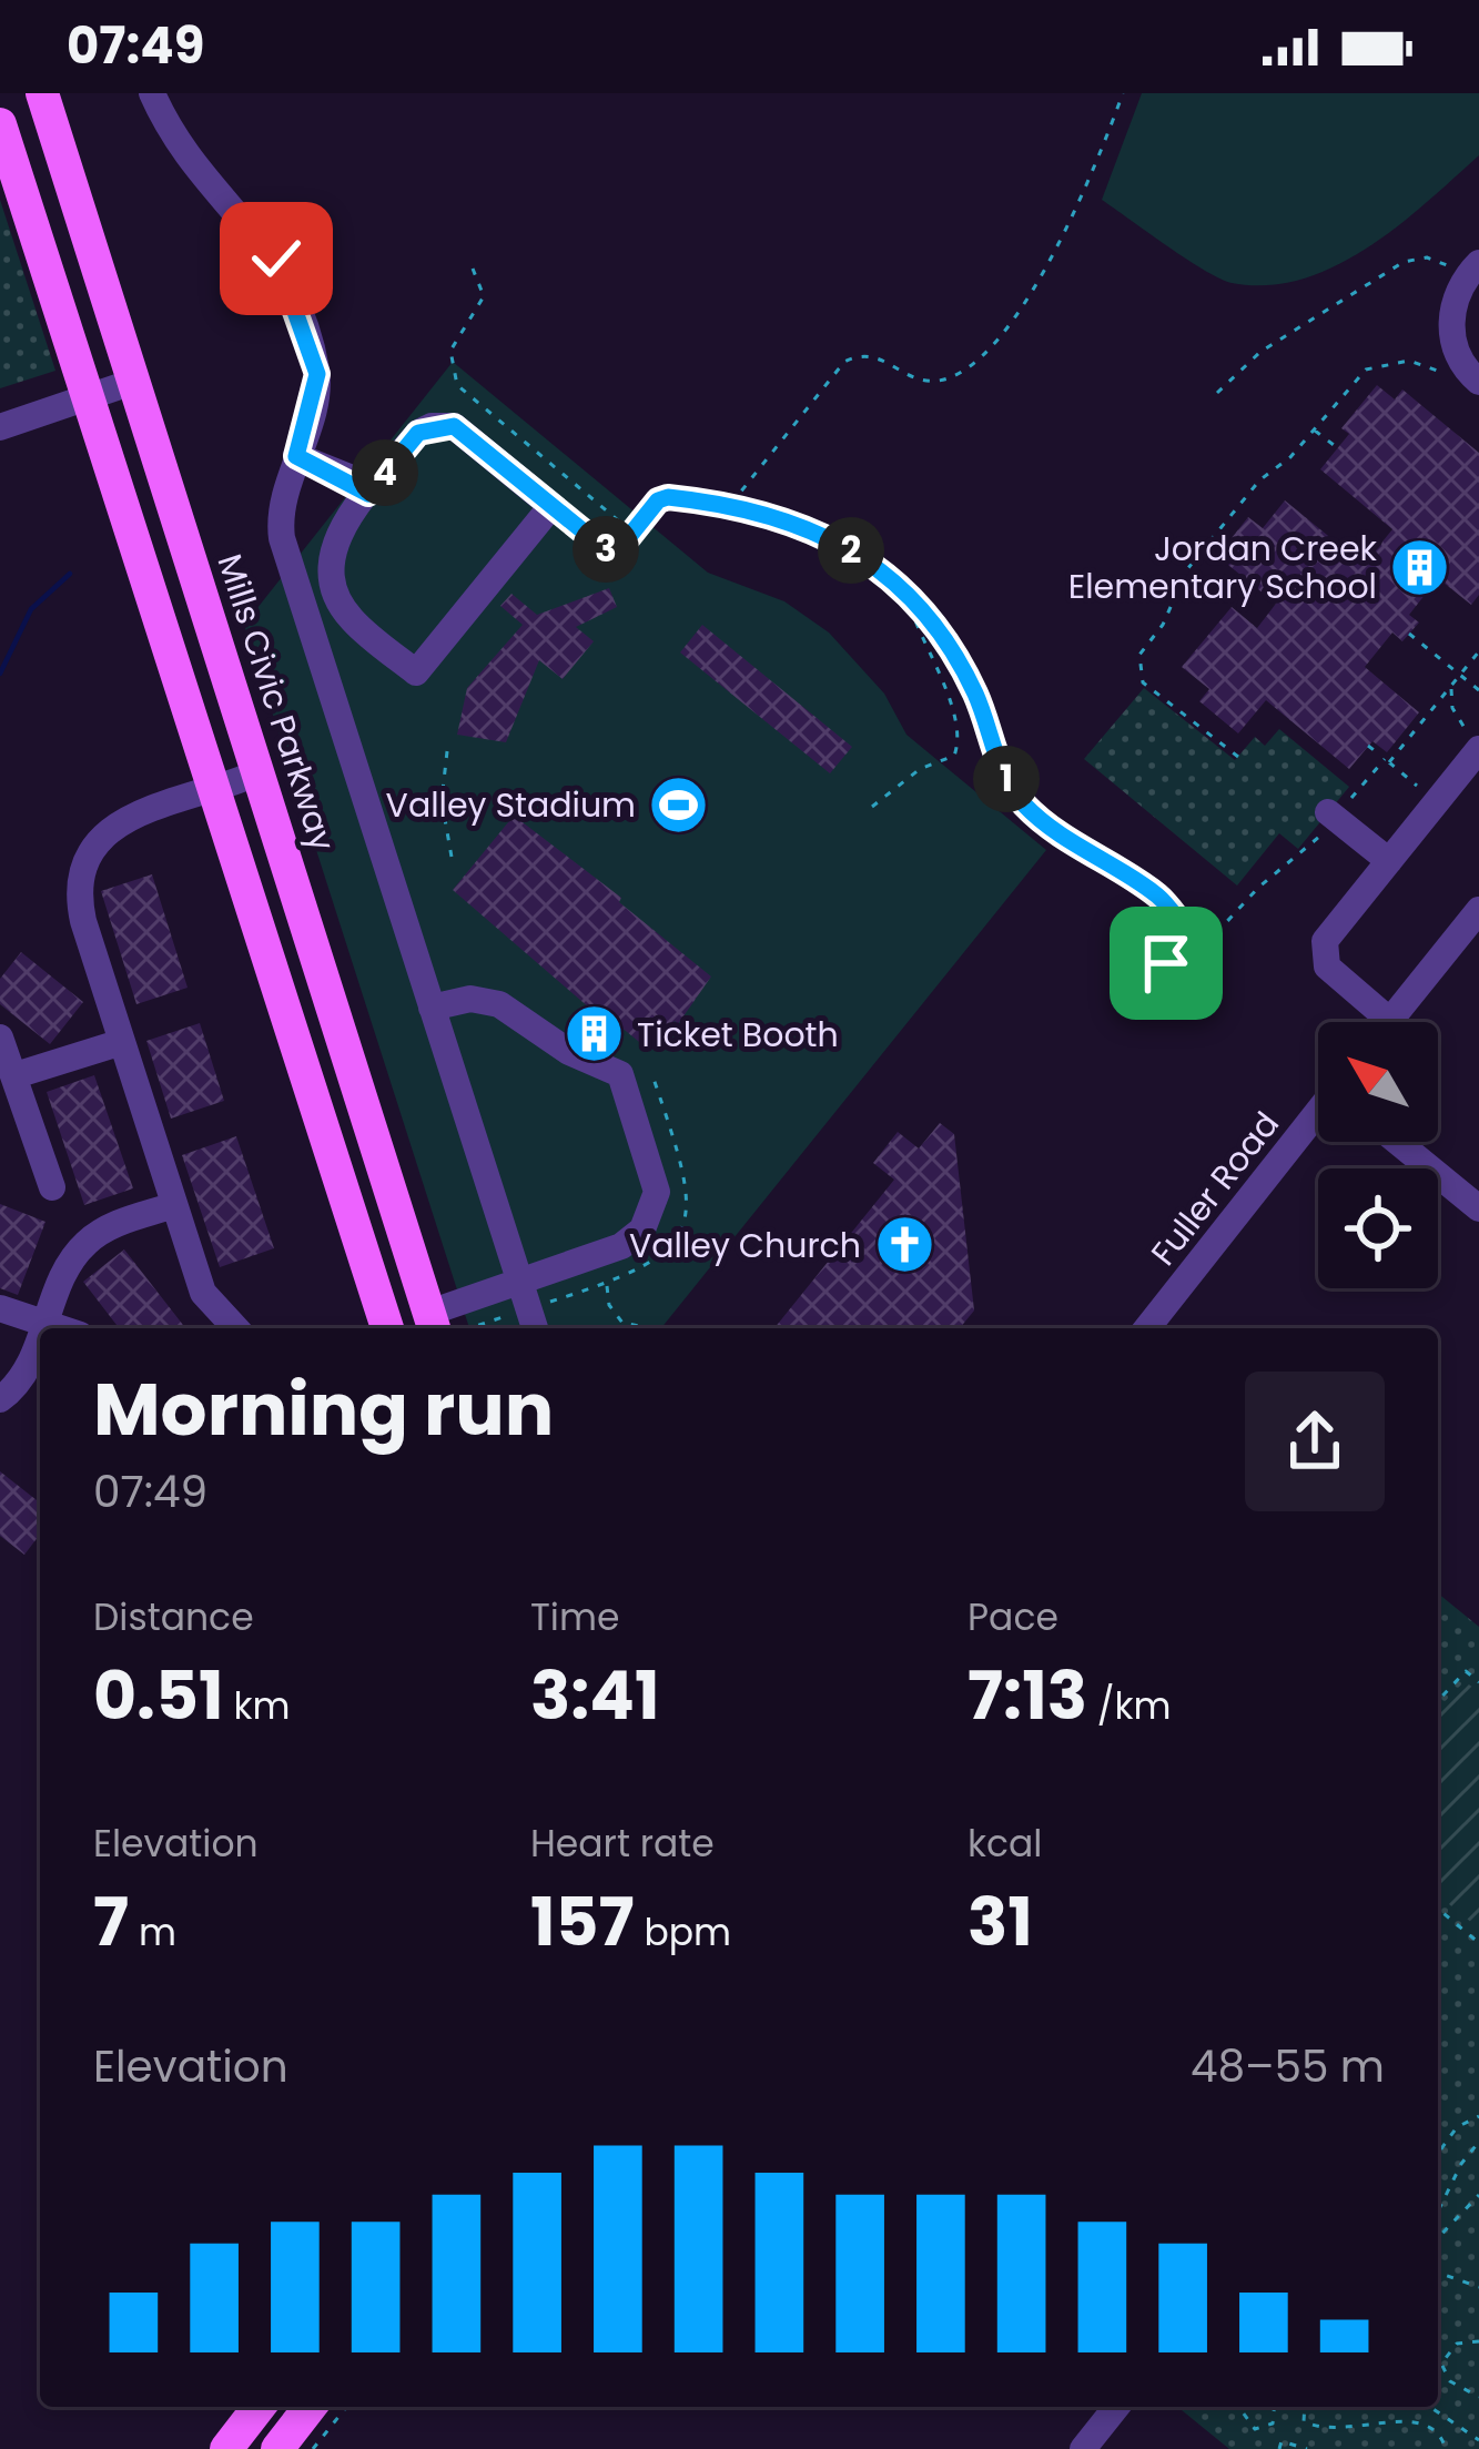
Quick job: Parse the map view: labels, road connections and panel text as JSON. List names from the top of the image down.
{
  "streets": {
    "main road": ["Mills Civic Parkway"],
    "street": ["Fuller Road"]
  },
  "places": {
    "building": ["Jordan Creek Elementary School", "Ticket Booth"],
    "sports": ["Valley Stadium"],
    "church": ["Valley Church"]
  },
  "north": "top left",
  "page": {
    "status": "07:49",
    "pins": [
      "4",
      "3",
      "2",
      "1"
    ],
    "heading": ["Morning run", "07:49"],
    "stats": [
      ["Distance", "0.51 km"],
      ["Time", "3:41"],
      ["Pace", "7:13 /km"],
      ["Elevation", "7 m"],
      ["Heart rate", "157 bpm"],
      ["kcal", "31"]
    ],
    "chart": ["Elevation", "48–55 m"]
  }
}
